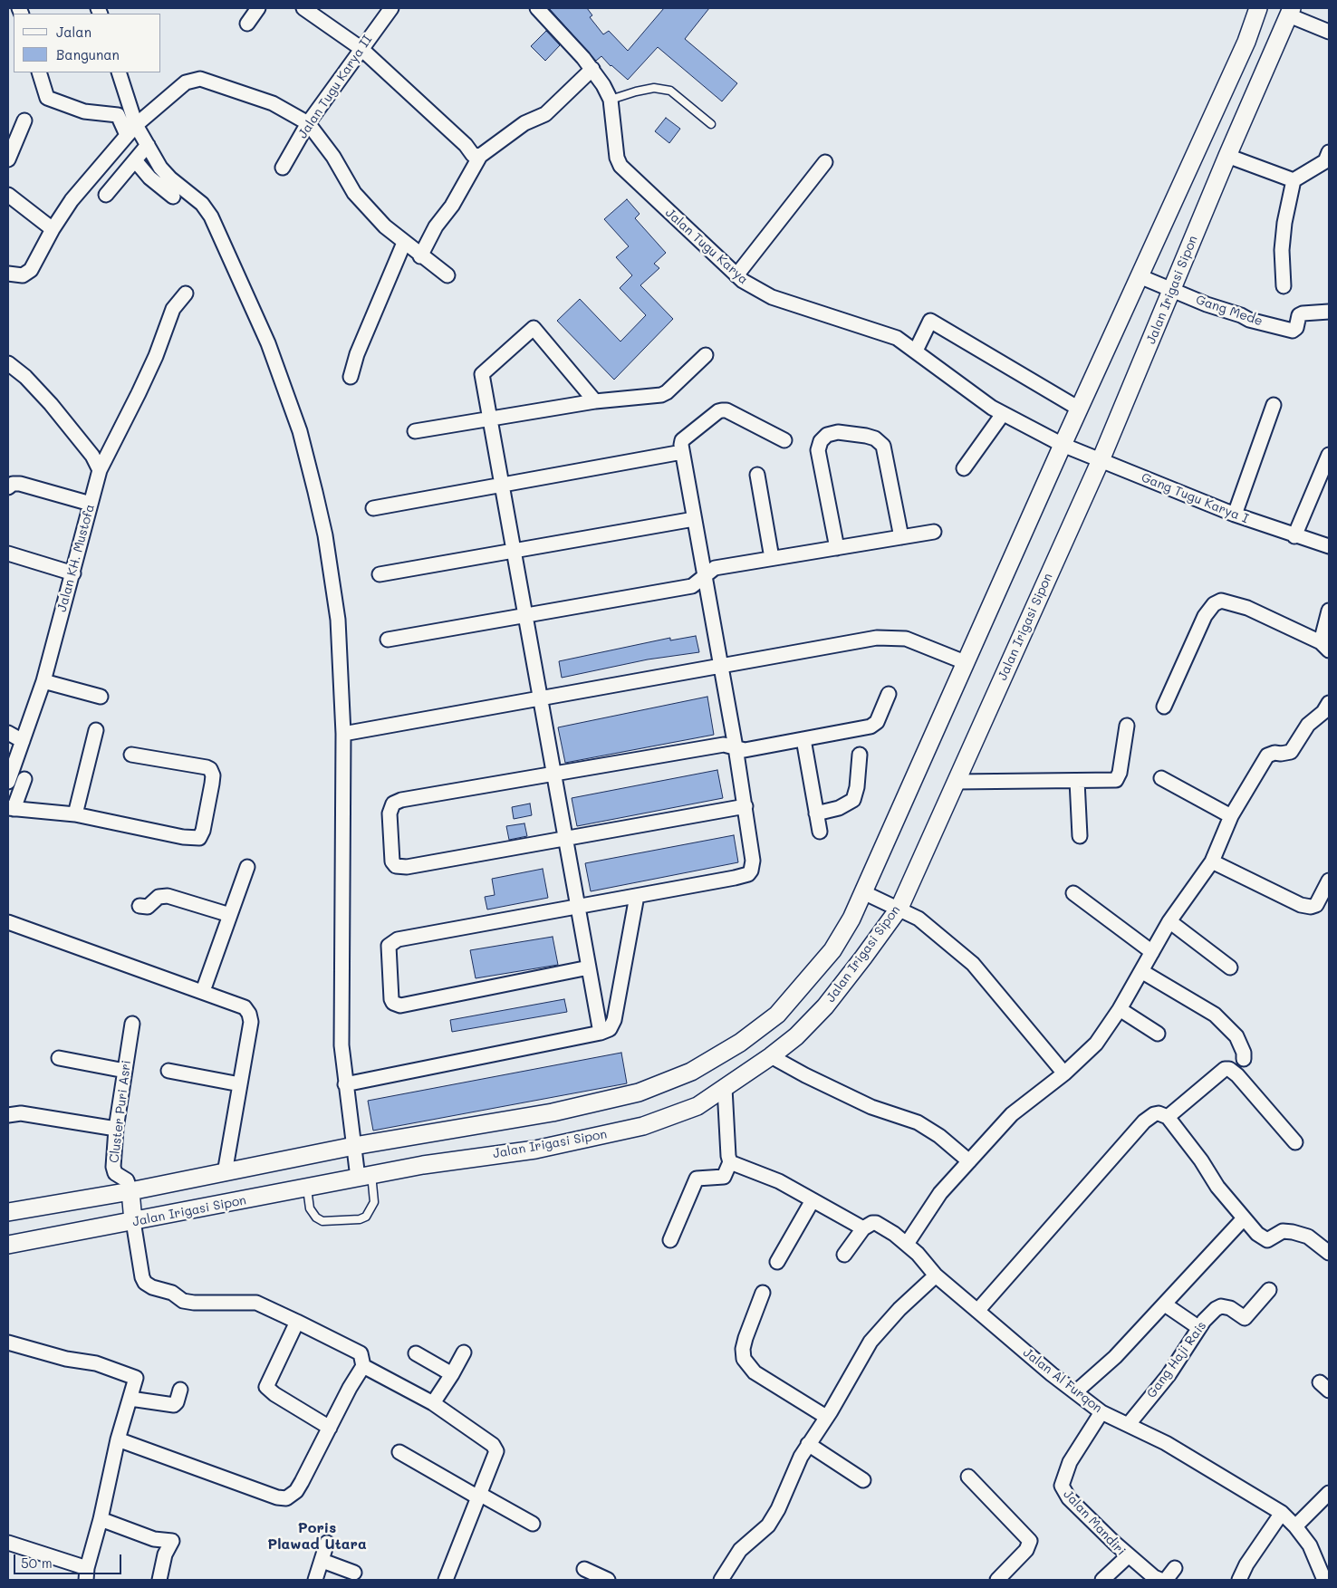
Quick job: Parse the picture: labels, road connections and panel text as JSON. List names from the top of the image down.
{
  "streets": {
    "street": [
      "Jalan Tugu Karya II",
      "Jalan Tugu Karya",
      "Jalan Irigasi Sipon",
      "Gang Mede",
      "Gang Tugu Karya I",
      "Jalan KH. Mustofa",
      "Cluster Puri Asri",
      "Gang Haji Rais",
      "Jalan Al Furqon",
      "Jalan Mandiri"
    ]
  },
  "crossings": [
    ["Jalan Tugu Karya", "Gang Tugu Karya I"],
    ["Jalan Irigasi Sipon", "Gang Mede"],
    ["Jalan Irigasi Sipon", "Gang Tugu Karya I"],
    ["Gang Haji Rais", "Jalan Al Furqon"],
    ["Jalan Al Furqon", "Jalan Mandiri"]
  ],
  "districts": ["Poris Plawad Utara"],
  "legend": ["Jalan", "Bangunan"],
  "scale_bar": "50 m"
}
